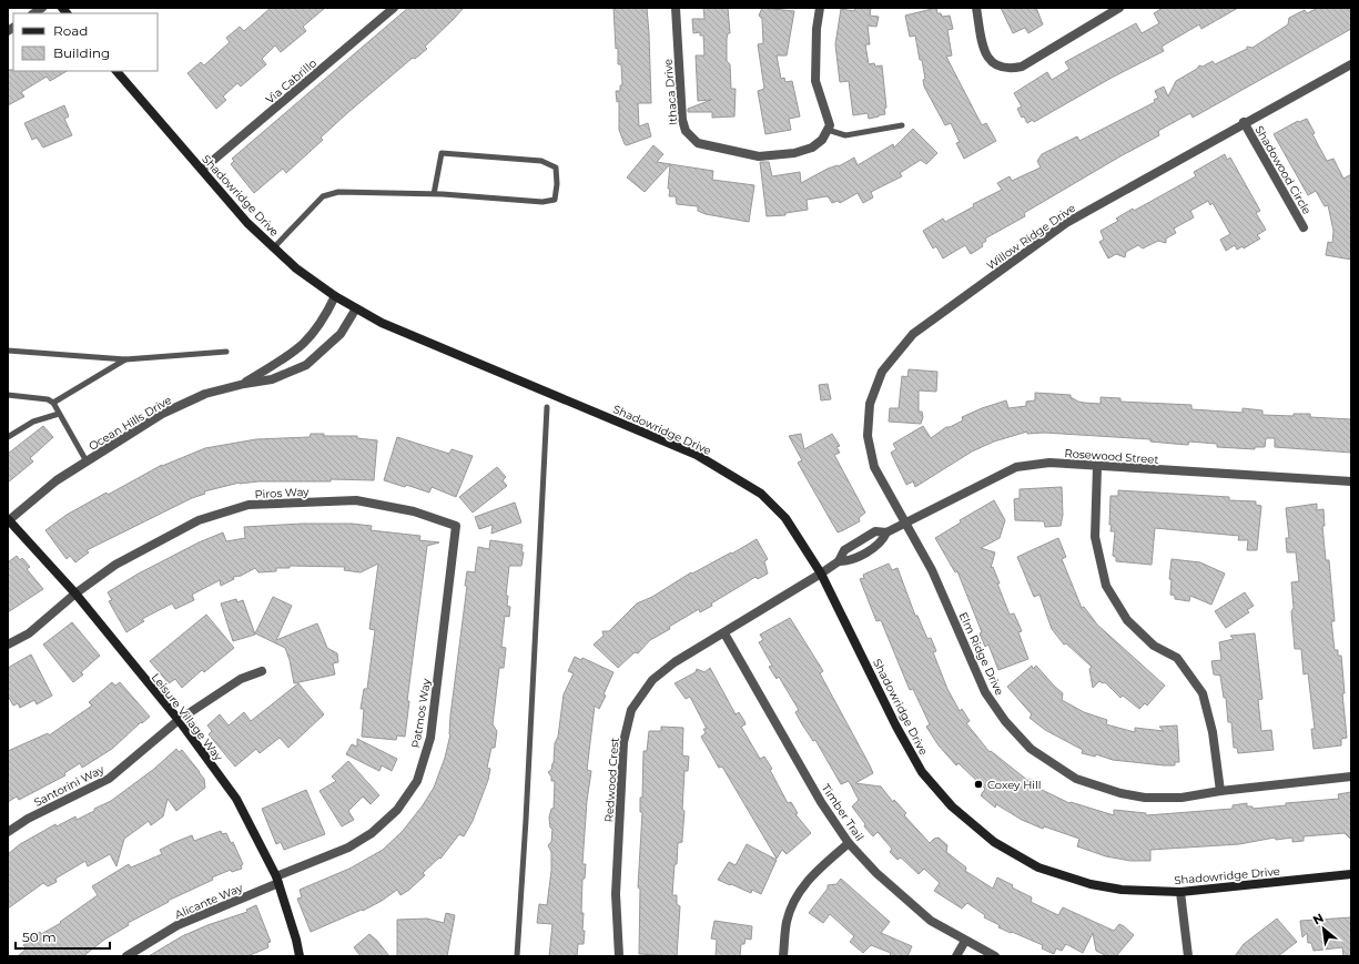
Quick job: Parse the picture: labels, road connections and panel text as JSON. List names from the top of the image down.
{
  "streets": {
    "street": [
      "Via Cabrillo",
      "Ithaca Drive",
      "Shadowood Circle",
      "Shadowridge Drive",
      "Willow Ridge Drive",
      "Ocean Hills Drive",
      "Rosewood Street",
      "Piros Way",
      "Elm Ridge Drive",
      "Patmos Way",
      "Leisure Village Way",
      "Redwood Crest",
      "Santorini Way",
      "Timber Trail",
      "Alicante Way"
    ]
  },
  "crossings": [
    ["Via Cabrillo", "Shadowridge Drive"],
    ["Shadowood Circle", "Willow Ridge Drive"],
    ["Shadowridge Drive", "Ocean Hills Drive"],
    ["Shadowridge Drive", "Rosewood Street"],
    ["Shadowridge Drive", "Redwood Crest"],
    ["Willow Ridge Drive", "Rosewood Street"],
    ["Willow Ridge Drive", "Elm Ridge Drive"],
    ["Ocean Hills Drive", "Leisure Village Way"],
    ["Rosewood Street", "Elm Ridge Drive"],
    ["Rosewood Street", "Redwood Crest"],
    ["Piros Way", "Patmos Way"],
    ["Piros Way", "Leisure Village Way"],
    ["Patmos Way", "Leisure Village Way"],
    ["Patmos Way", "Alicante Way"],
    ["Leisure Village Way", "Santorini Way"],
    ["Leisure Village Way", "Alicante Way"],
    ["Redwood Crest", "Timber Trail"]
  ],
  "places": ["Coxey Hill"],
  "legend": ["Road", "Building"],
  "scale_bar": "50 m",
  "north": "top left"
}
